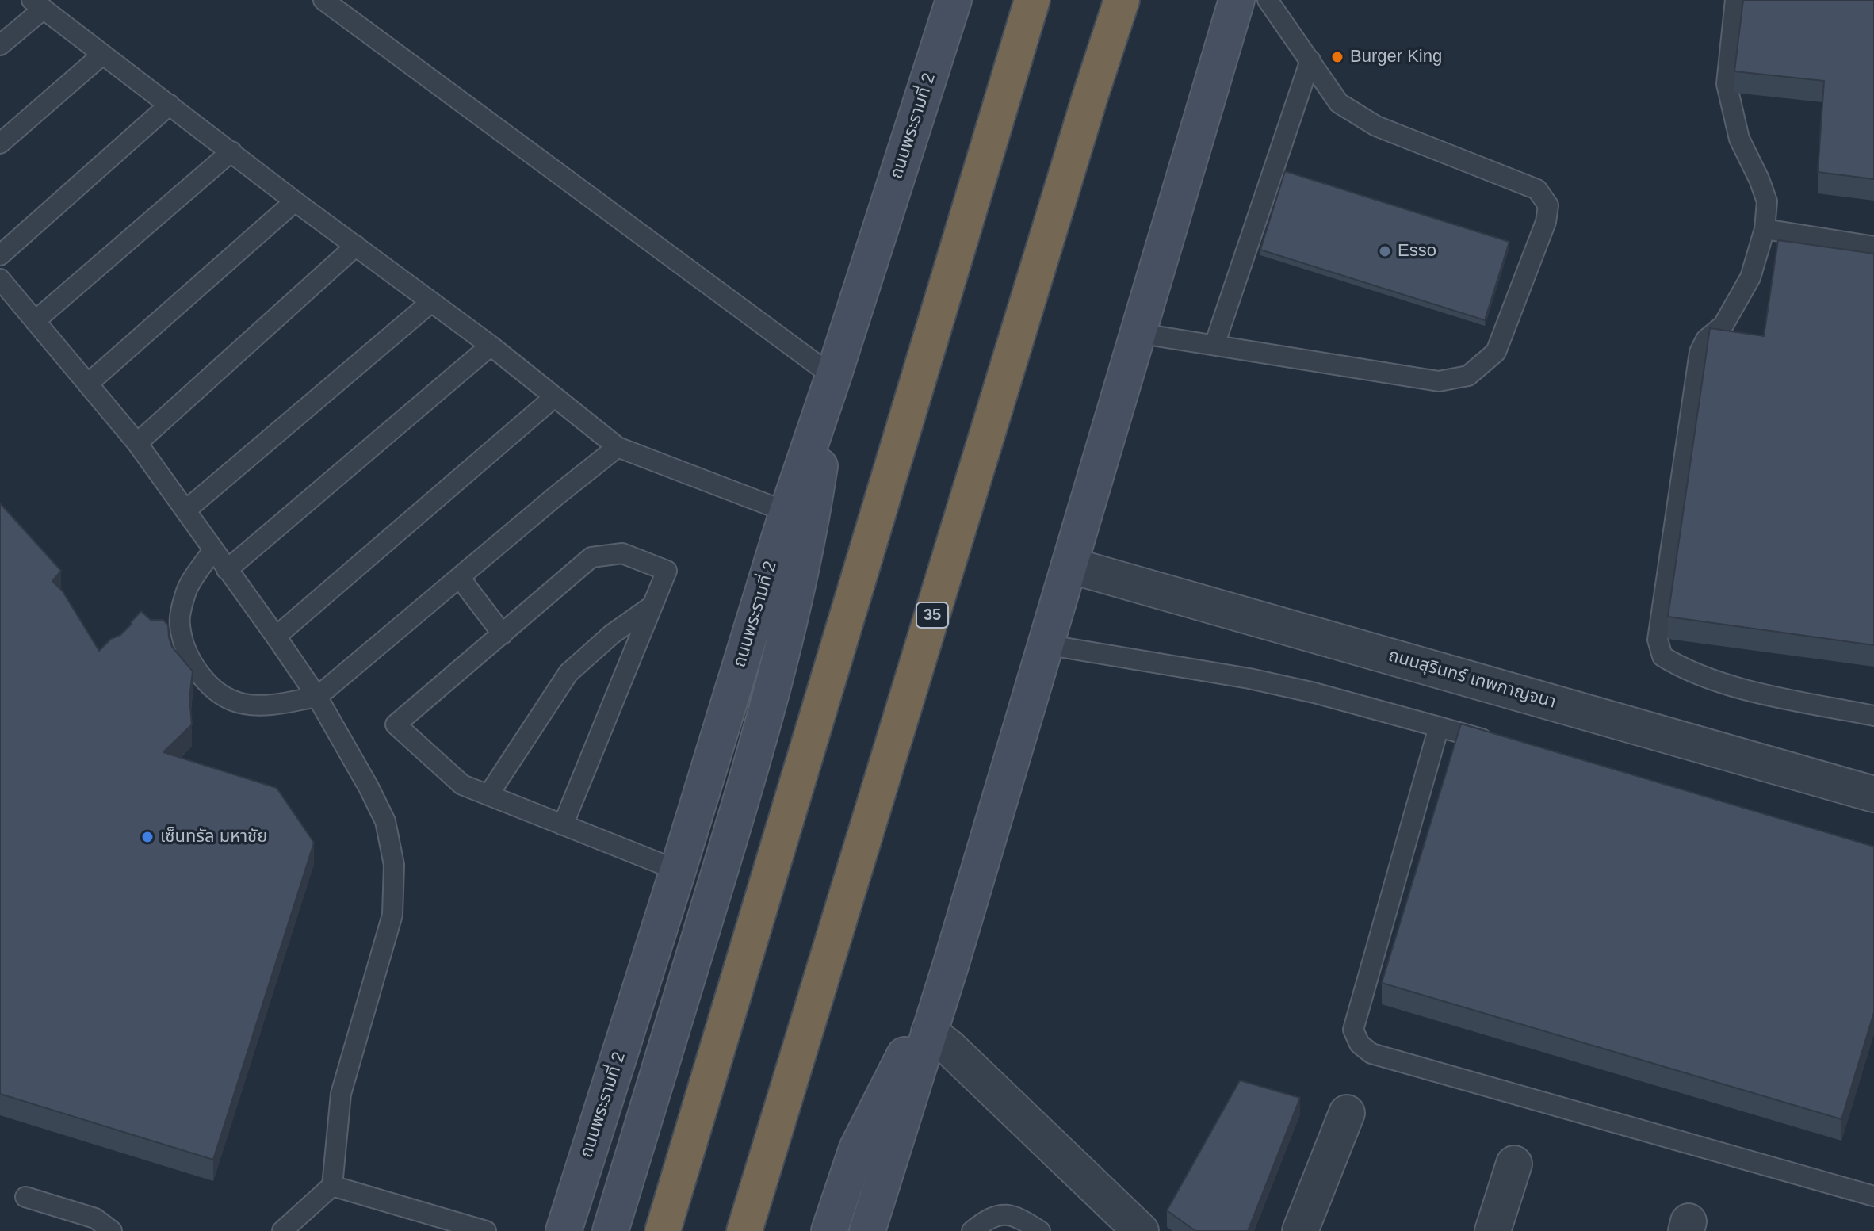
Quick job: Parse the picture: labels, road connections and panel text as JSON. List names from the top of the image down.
{
  "streets": {
    "highway": ["35"],
    "main road": ["ถนนพระรามที่ 2"],
    "street": ["ถนนสุรินทร์ เทพกาญจนา"]
  },
  "places": ["Burger King", "Esso", "เซ็นทรัล มหาชัย"]
}
